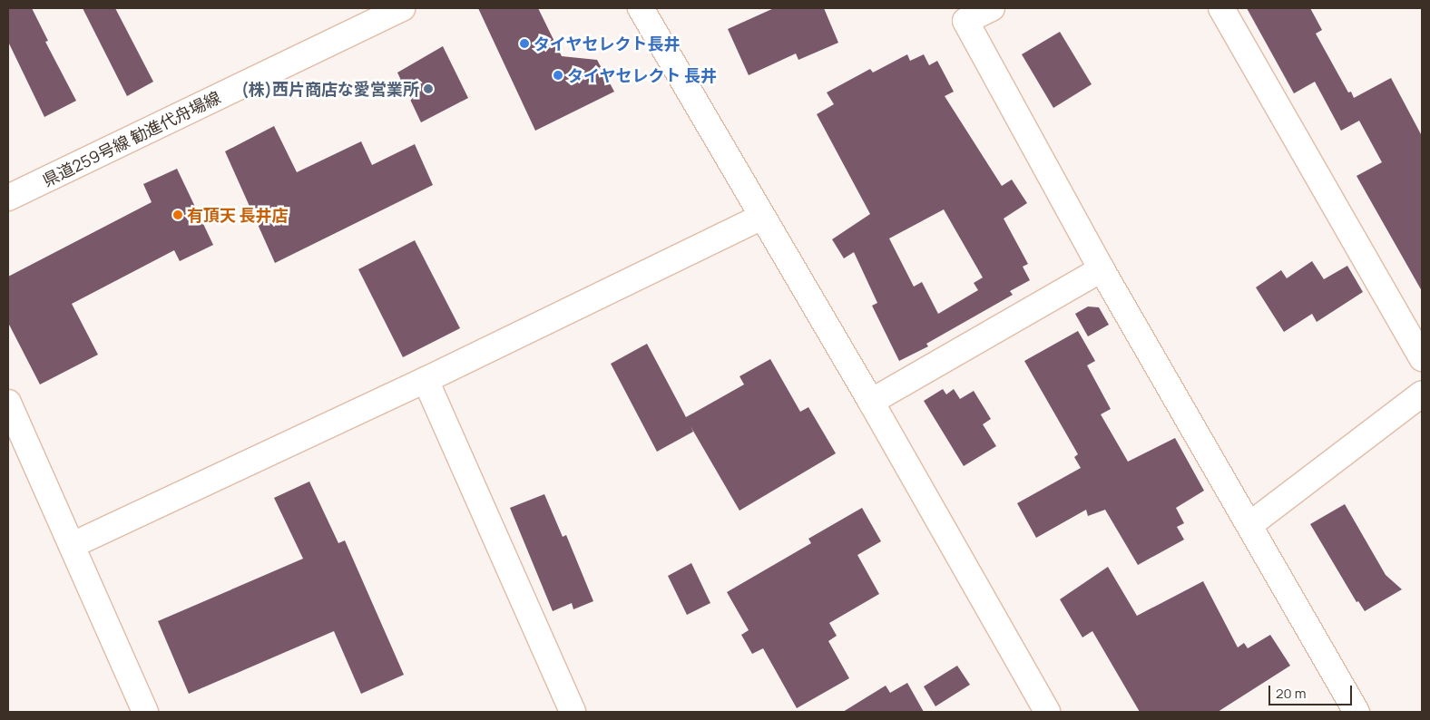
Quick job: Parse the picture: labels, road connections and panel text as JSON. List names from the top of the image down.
{
  "streets": {
    "street": ["県道259号線 勧進代舟場線"]
  },
  "places": [
    "タイヤセレクト長井",
    "タイヤセレクト 長井",
    "(株)西片商店な愛営業所",
    "有頂天 長井店"
  ],
  "scale_bar": "20 m"
}
